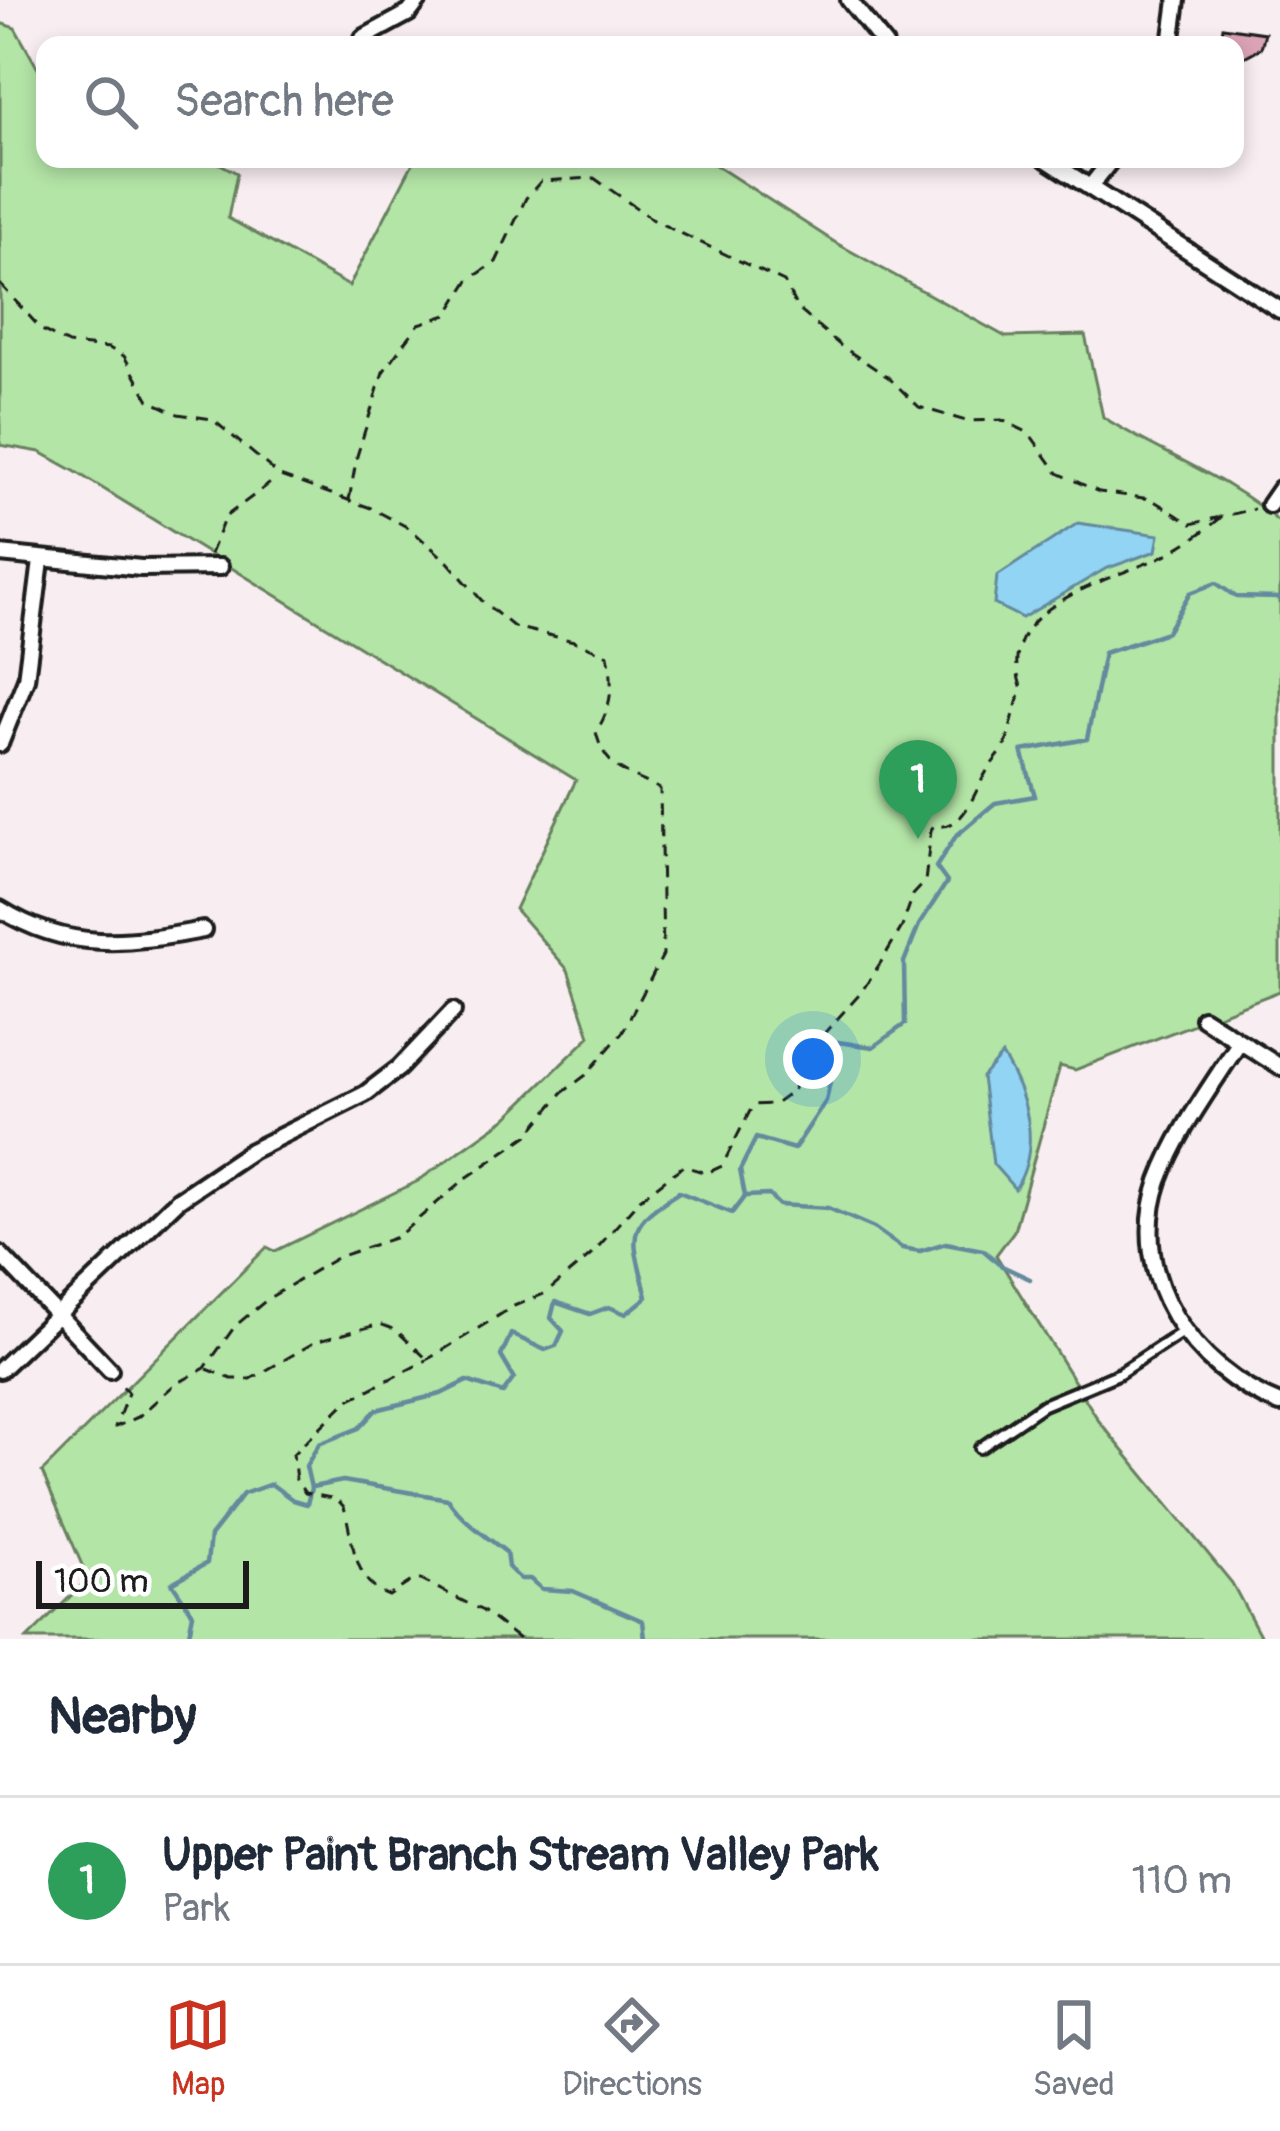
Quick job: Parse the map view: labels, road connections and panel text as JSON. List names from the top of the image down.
{
  "scale_bar": "100 m",
  "page": {
    "search": "Search here",
    "pins": "1",
    "scale": "100 m",
    "heading": "Nearby",
    "list": [
      {
        "mark": "1",
        "name": "Upper Paint Branch Stream Valley Park",
        "note": "Park",
        "value": "110 m"
      }
    ],
    "nav": ["Map", "Directions", "Saved"]
  }
}
